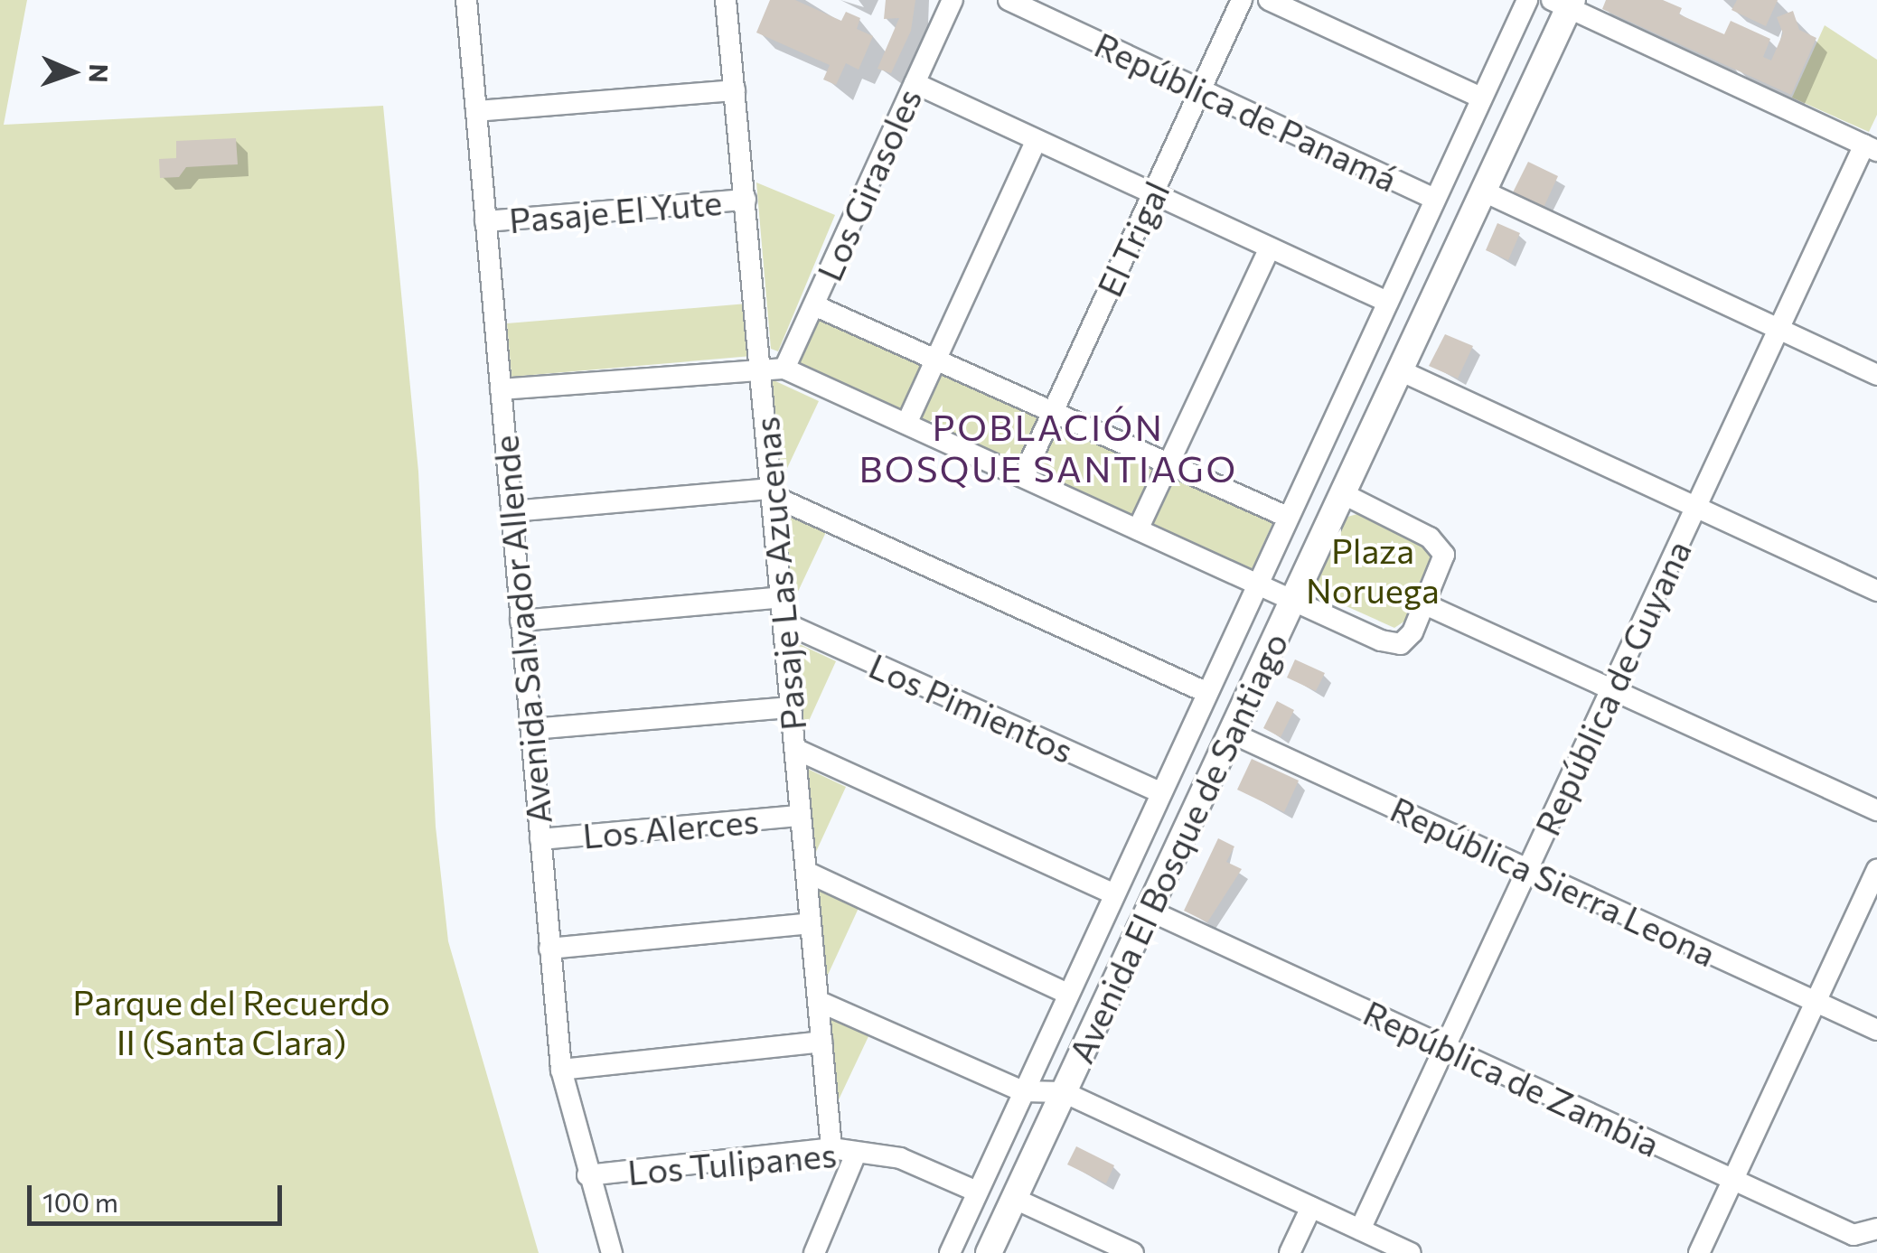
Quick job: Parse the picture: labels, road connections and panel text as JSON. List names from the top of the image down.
{
  "streets": {
    "main road": ["Avenida El Bosque de Santiago"],
    "street": [
      "República de Panamá",
      "Los Girasoles",
      "Pasaje El Yute",
      "El Trigal",
      "Pasaje Las Azucenas",
      "Avenida Salvador Allende",
      "República de Guyana",
      "Los Pimientos",
      "Los Alerces",
      "República Sierra Leona",
      "República de Zambia",
      "Los Tulipanes"
    ]
  },
  "crossings": [
    ["República de Panamá", "El Trigal"],
    ["República de Panamá", "Avenida El Bosque de Santiago"],
    ["Pasaje El Yute", "Pasaje Las Azucenas"],
    ["Pasaje El Yute", "Avenida Salvador Allende"],
    ["Pasaje Las Azucenas", "Los Pimientos"],
    ["Pasaje Las Azucenas", "Los Alerces"],
    ["Pasaje Las Azucenas", "Los Tulipanes"],
    ["Avenida Salvador Allende", "Los Alerces"],
    ["Avenida Salvador Allende", "Los Tulipanes"],
    ["República de Guyana", "República Sierra Leona"],
    ["República de Guyana", "República de Zambia"],
    ["Los Pimientos", "Avenida El Bosque de Santiago"],
    ["Avenida El Bosque de Santiago", "República Sierra Leona"],
    ["Avenida El Bosque de Santiago", "República de Zambia"],
    ["Avenida El Bosque de Santiago", "Los Tulipanes"]
  ],
  "districts": ["POBLACIÓN BOSQUE SANTIAGO"],
  "parks": ["Plaza Noruega", "Parque del Recuerdo II (Santa Clara)"],
  "scale_bar": "100 m",
  "north": "right"
}
